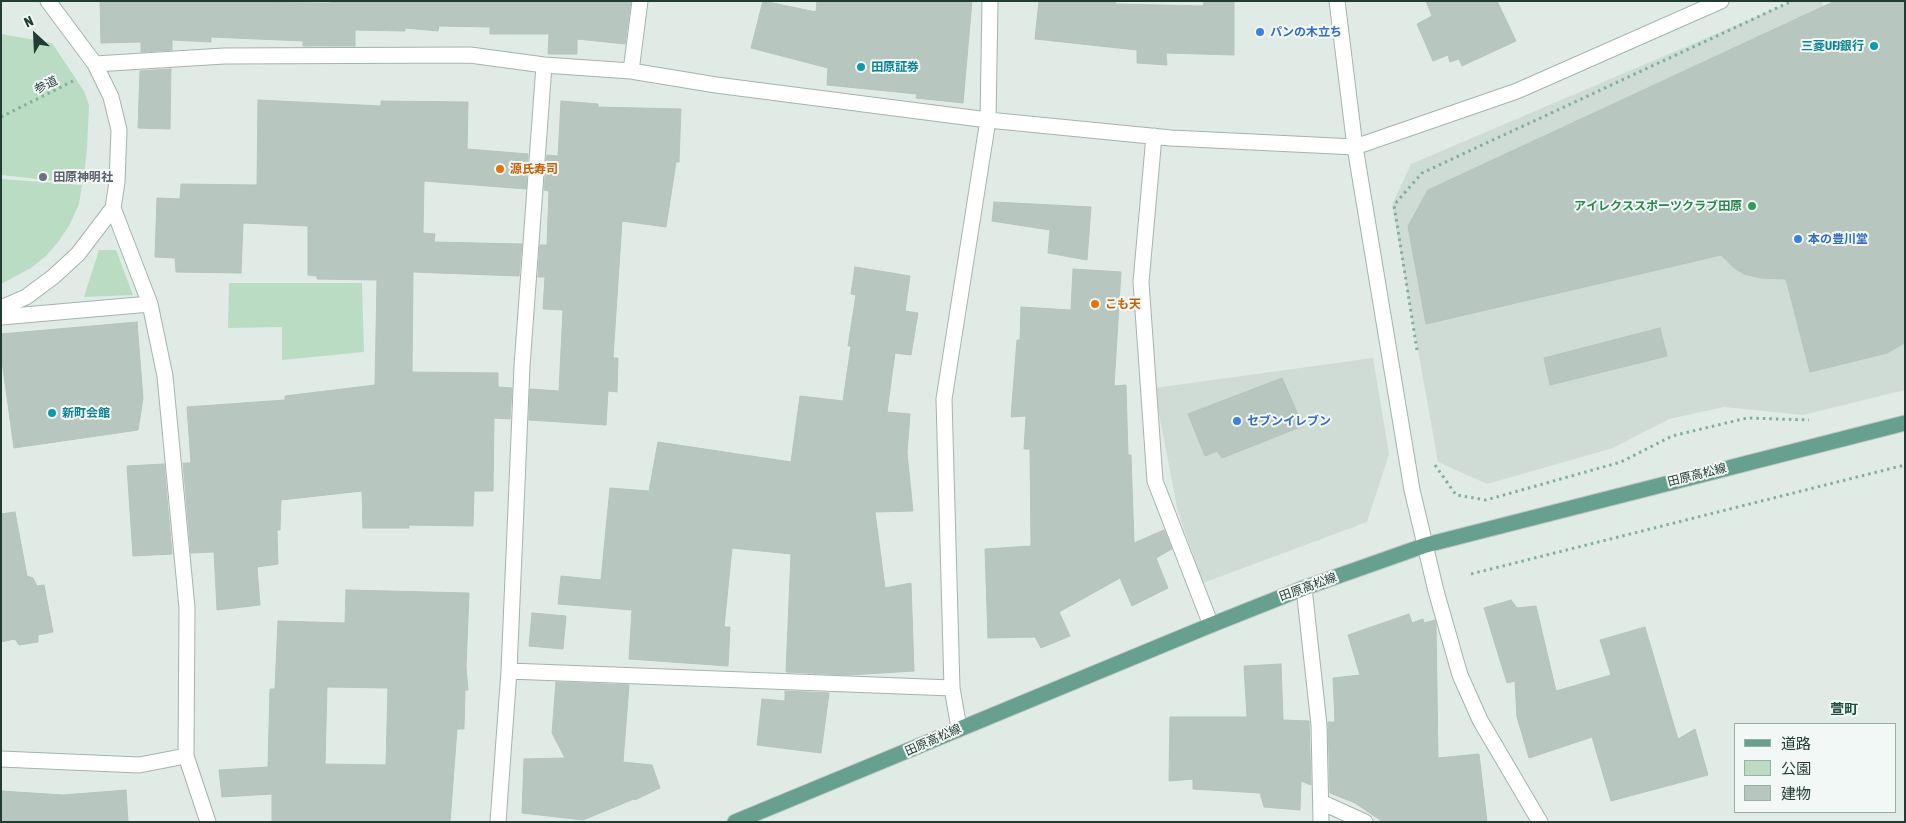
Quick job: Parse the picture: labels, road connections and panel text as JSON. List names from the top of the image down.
{
  "streets": {
    "main road": ["田原高松線"],
    "path": ["参道"]
  },
  "districts": ["萱町"],
  "places": [
    "パンの木立ち",
    "三菱UFJ銀行",
    "田原証券",
    "源氏寿司",
    "田原神明社",
    "アイレクススポーツクラブ田原",
    "本の豊川堂",
    "こも天",
    "新町会館",
    "セブンイレブン"
  ],
  "legend": ["道路", "公園", "建物"],
  "north": "top left"
}
